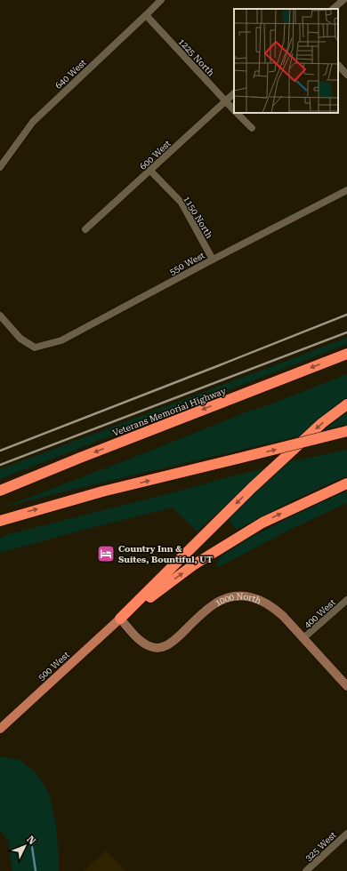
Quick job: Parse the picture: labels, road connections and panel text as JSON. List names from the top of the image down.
{
  "streets": {
    "highway": ["Veterans Memorial Highway"],
    "main road": ["500 West"],
    "street": [
      "1225 North",
      "640 West",
      "600 West",
      "1150 North",
      "550 West",
      "1000 North",
      "400 West",
      "325 West"
    ]
  },
  "crossings": [
    ["1225 North", "640 West"],
    ["1225 North", "600 West"],
    ["600 West", "1150 North"],
    ["1150 North", "550 West"],
    ["1000 North", "400 West"],
    ["1000 North", "500 West"]
  ],
  "places": {
    "hotel": ["Country Inn & Suites, Bountiful, UT"]
  },
  "north": "top right"
}
